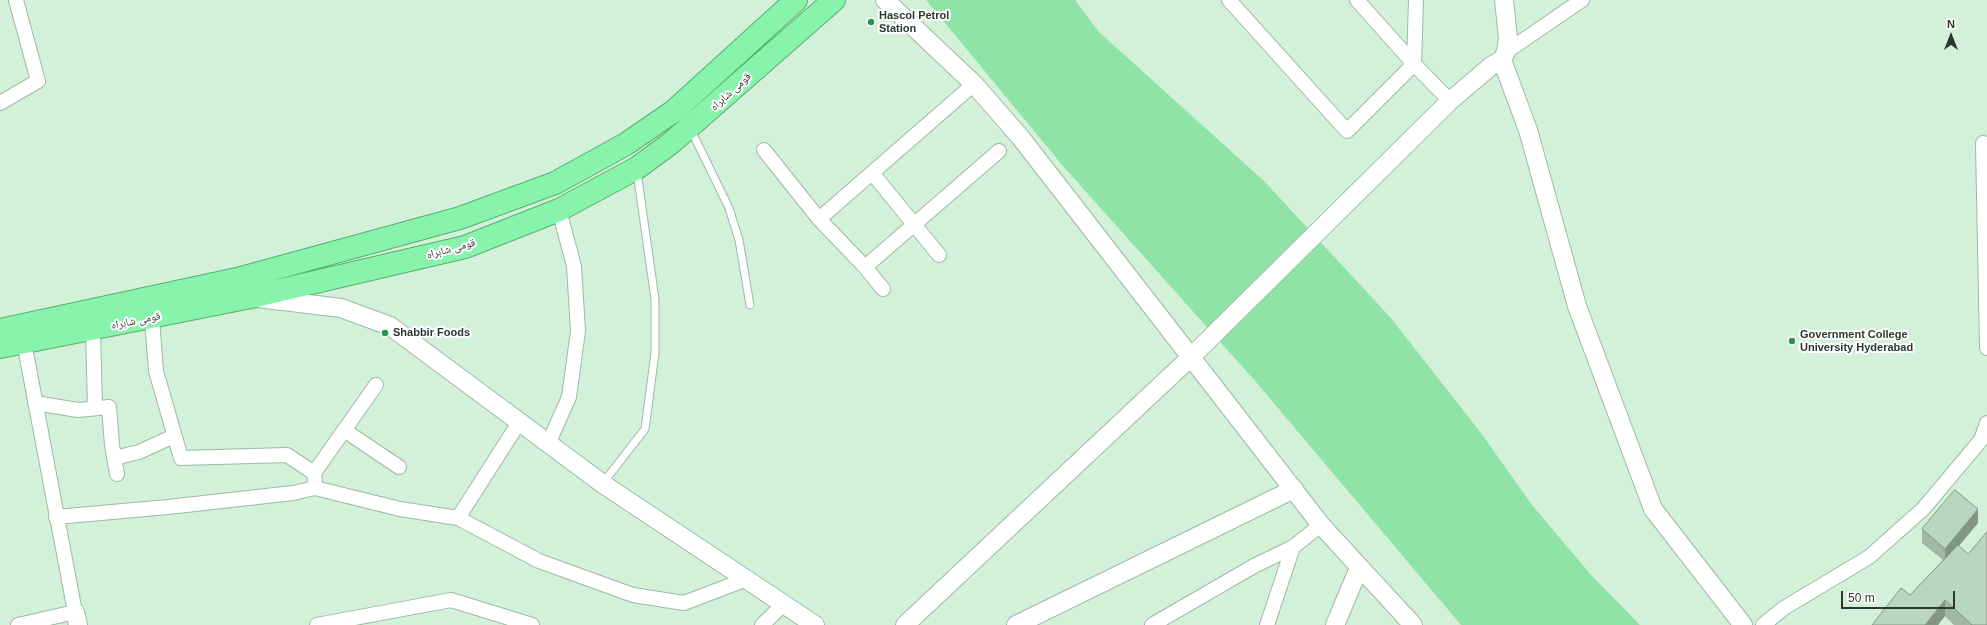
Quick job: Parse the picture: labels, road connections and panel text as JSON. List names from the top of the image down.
{
  "streets": {
    "highway": ["قومی شاہراہ"]
  },
  "places": ["Hascol Petrol Station", "Shabbir Foods", "Government College University Hyderabad"],
  "scale_bar": "50 m",
  "north": "top"
}
